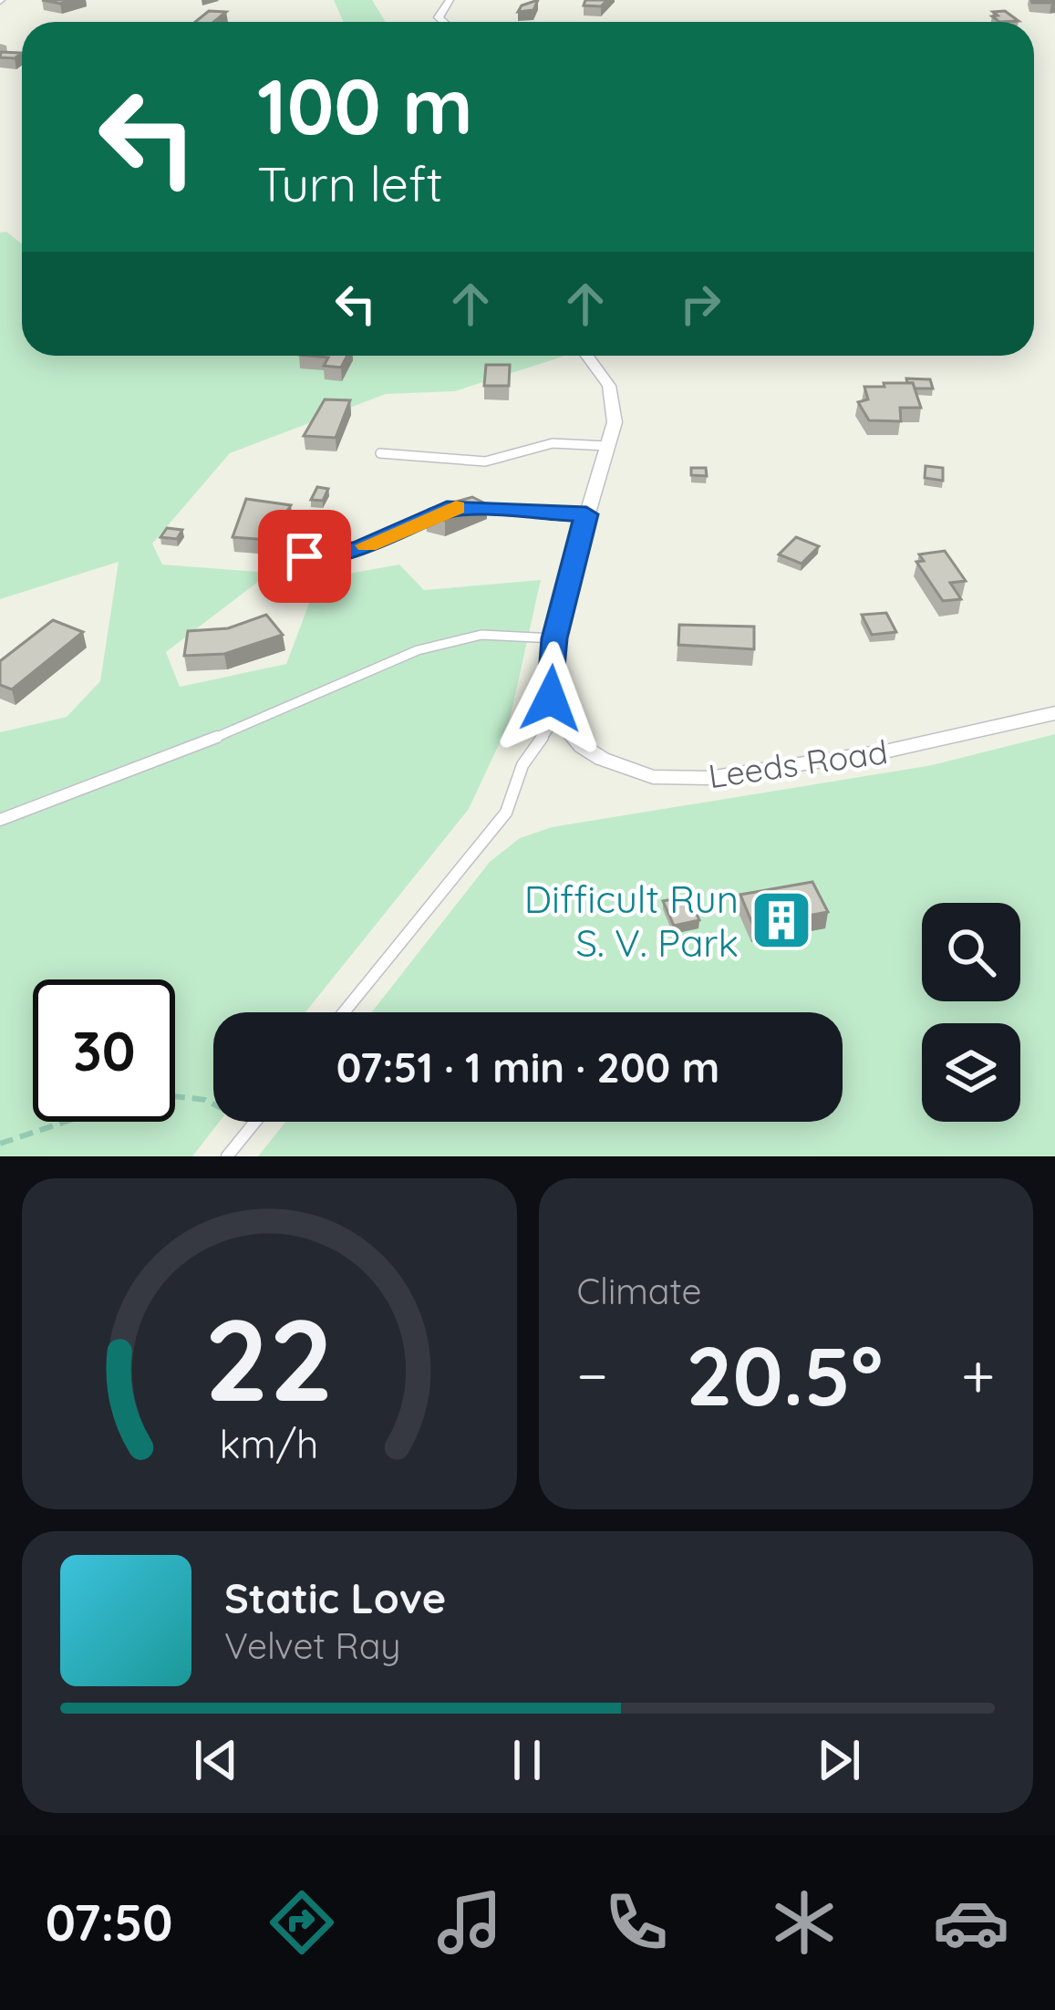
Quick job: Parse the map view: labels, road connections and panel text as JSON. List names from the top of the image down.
{
  "streets": {
    "street": ["Leeds Road"]
  },
  "places": {
    "building": ["Difficult Run S. V. Park"]
  },
  "page": {
    "turn": ["100 m", "Turn left"],
    "limit": "30",
    "trip": "07:51 · 1 min · 200 m",
    "tile": "Climate",
    "heat": ["−", "20.5°", "+"],
    "song": ["Static Love", "Velvet Ray"],
    "tabs": "07:50",
    "gauge": ["22", "km/h"]
  }
}
